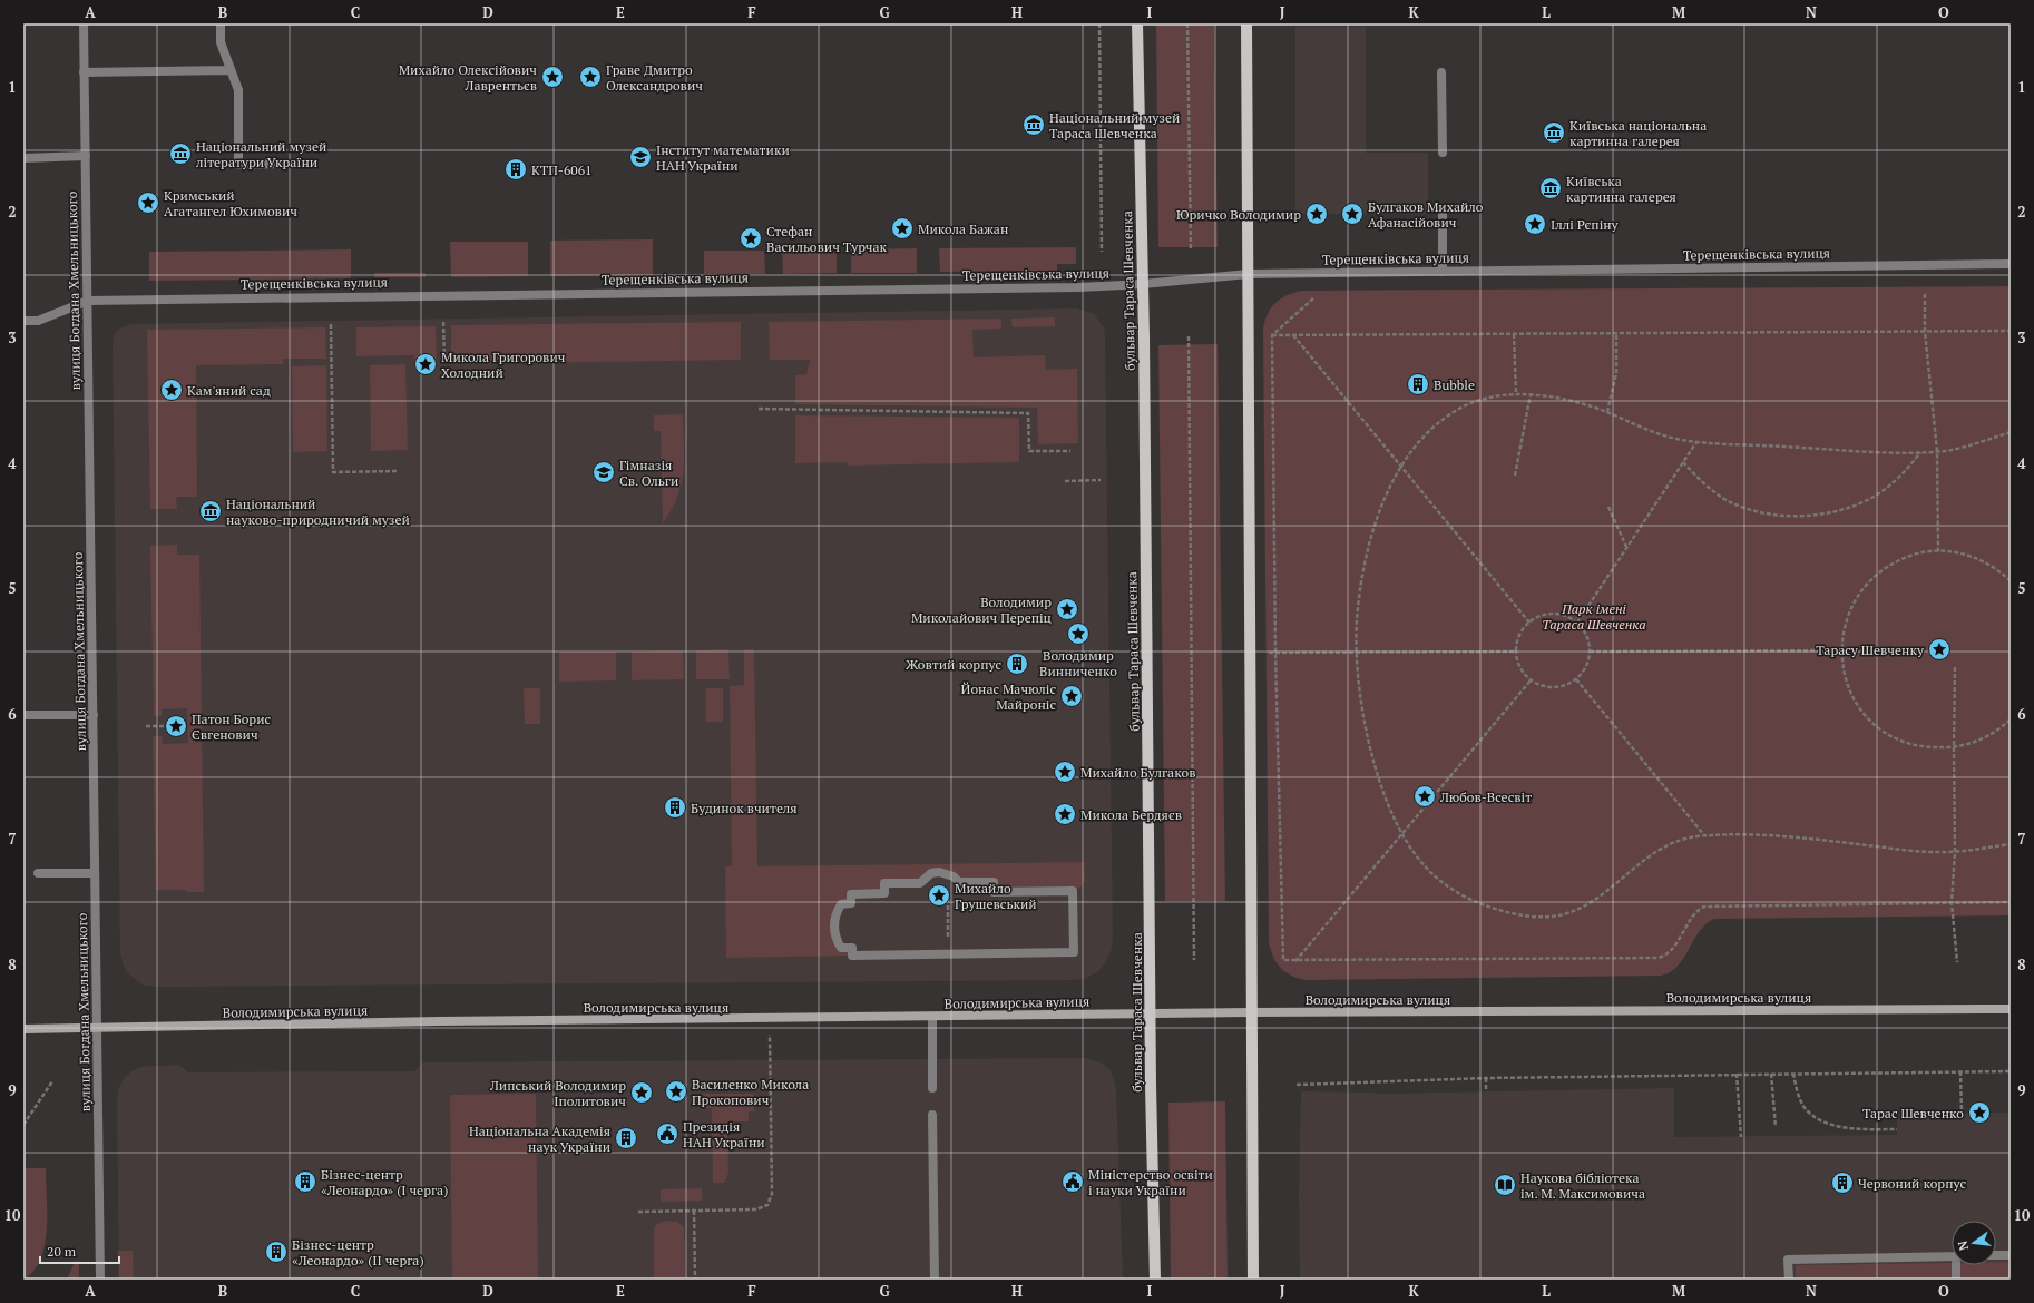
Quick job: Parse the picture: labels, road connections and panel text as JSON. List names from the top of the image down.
{
  "streets": {
    "main road": ["бульвар Тараса Шевченка", "Володимирська вулиця"],
    "street": ["Терещенківська вулиця", "вулиця Богдана Хмельницького"]
  },
  "crossings": [
    ["Терещенківська вулиця", "вулиця Богдана Хмельницького"],
    ["Терещенківська вулиця", "бульвар Тараса Шевченка"],
    ["вулиця Богдана Хмельницького", "Володимирська вулиця"],
    ["бульвар Тараса Шевченка", "Володимирська вулиця"]
  ],
  "parks": ["Парк імені Тараса Шевченка"],
  "places": {
    "place": [
      "Михайло Олексійович Лаврентьєв",
      "Граве Дмитро Олександрович",
      "Кримський Агатангел Юхимович",
      "Юричко Володимир",
      "Булгаков Михайло Афанасійович",
      "Іллі Рєпіну",
      "Микола Бажан",
      "Стефан Васильович Турчак",
      "Микола Григорович Холодний",
      "Кам'яний сад",
      "Володимир Миколайович Перепіц",
      "Володимир Винниченко",
      "Тарасу Шевченку",
      "Йонас Мачюліс Майроніс",
      "Патон Борис Євгенович",
      "Михайло Булгаков",
      "Любов-Всесвіт",
      "Микола Бердяєв",
      "Михайло Грушевський",
      "Василенко Микола Прокопович",
      "Липський Володимир Іполитович",
      "Тарас Шевченко"
    ],
    "museum": [
      "Національний музей Тараса Шевченка",
      "Київська національна картинна галерея",
      "Національний музей літератури України",
      "Київська картинна галерея",
      "Національний науково-природничий музей"
    ],
    "school or university": ["Інститут математики НАН України", "Гімназія Св. Ольги"],
    "building": [
      "КТП-6061",
      "Bubble",
      "Жовтий корпус",
      "Будинок вчителя",
      "Національна Академія наук України",
      "Бізнес-центр «Леонардо» (I черга)",
      "Червоний корпус",
      "Бізнес-центр «Леонардо» (II черга)"
    ],
    "public building": ["Президія НАН України", "Міністерство освіти і науки України"],
    "library": ["Наукова бібліотека ім. М. Максимовича"]
  },
  "scale_bar": "20 m",
  "north": "left",
  "grid": {
    "columns": [
      "A",
      "B",
      "C",
      "D",
      "E",
      "F",
      "G",
      "H",
      "I",
      "J",
      "K",
      "L",
      "M",
      "N",
      "O"
    ],
    "rows": [
      "1",
      "2",
      "3",
      "4",
      "5",
      "6",
      "7",
      "8",
      "9",
      "10"
    ]
  }
}
